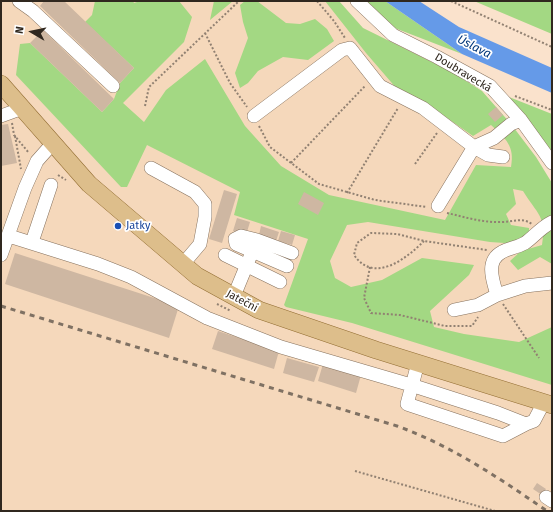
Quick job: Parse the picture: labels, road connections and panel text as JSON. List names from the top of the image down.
{
  "streets": {
    "main road": ["Jateční"],
    "street": ["Doubravecká"]
  },
  "water": ["Úslava"],
  "places": ["Jatky"],
  "north": "left"
}
